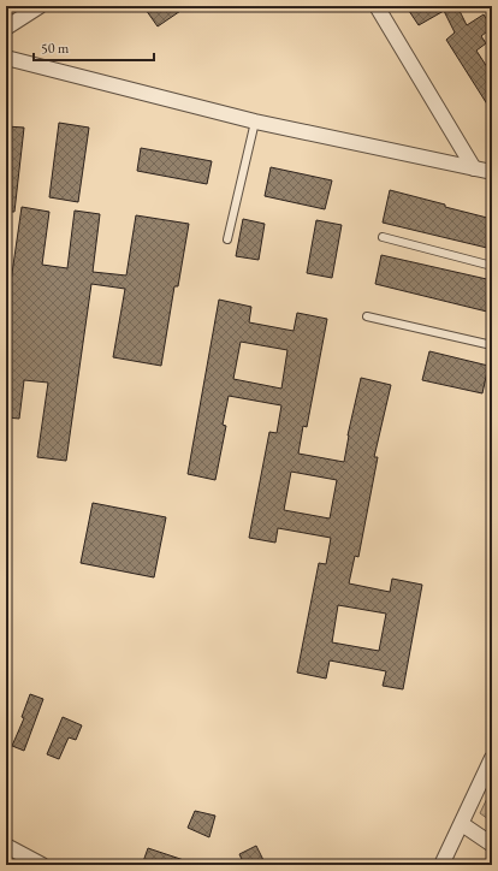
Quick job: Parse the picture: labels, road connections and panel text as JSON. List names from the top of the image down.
{
  "scale_bar": "50 m"
}
